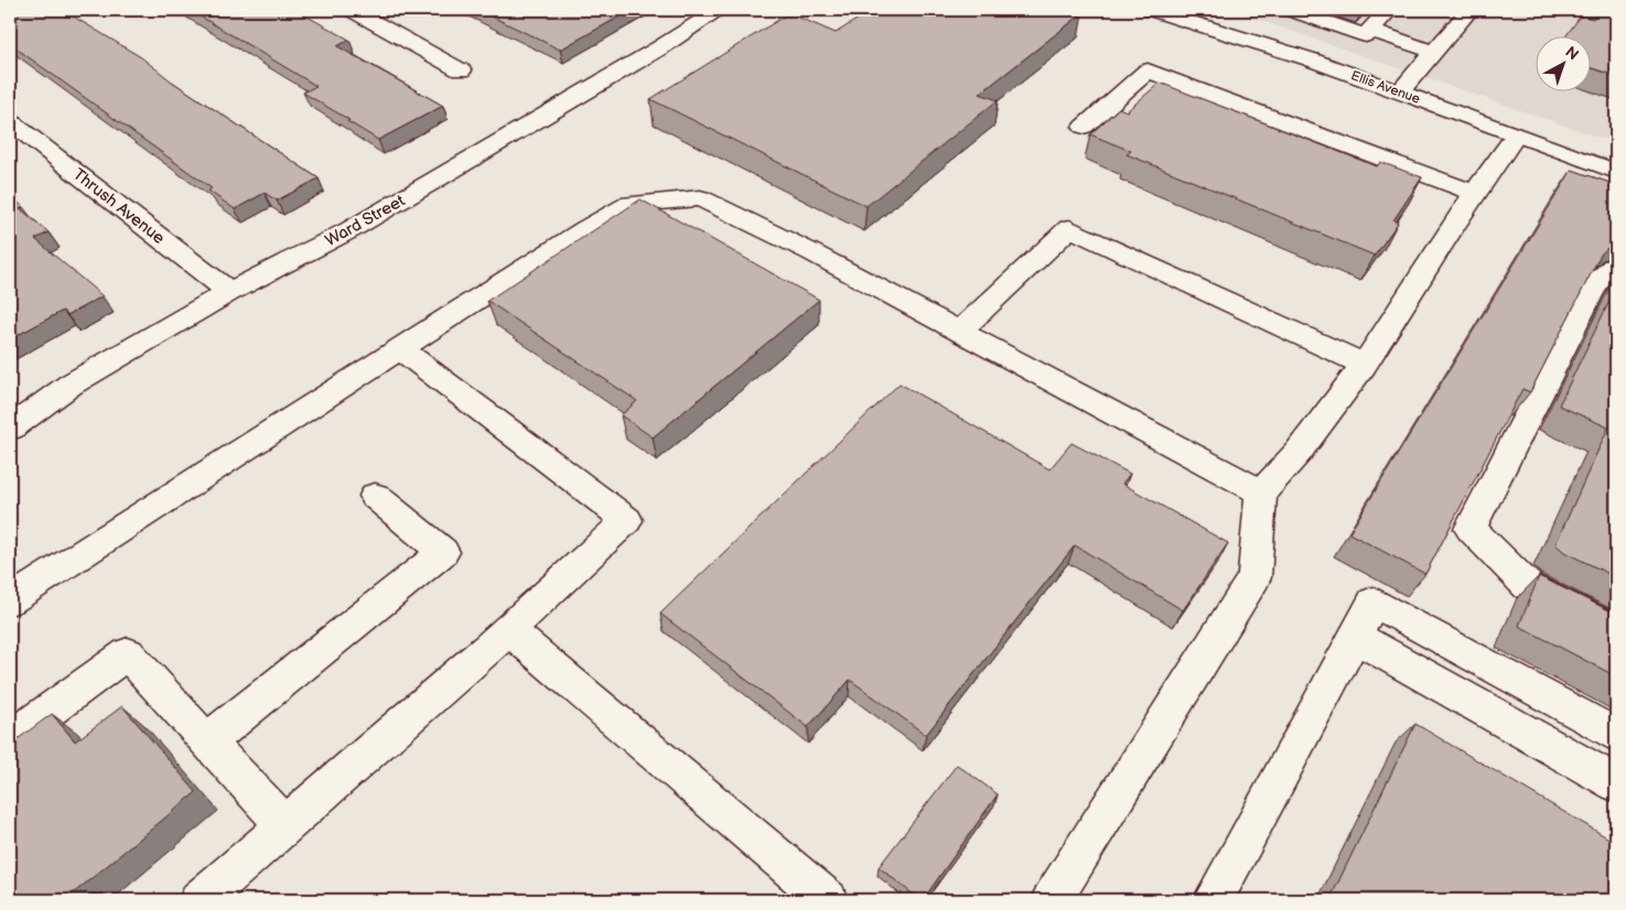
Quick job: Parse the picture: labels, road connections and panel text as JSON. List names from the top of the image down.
{
  "streets": {
    "street": ["Ellis Avenue", "Thrush Avenue", "Ward Street"]
  },
  "crossings": [
    ["Thrush Avenue", "Ward Street"]
  ],
  "north": "top right"
}
